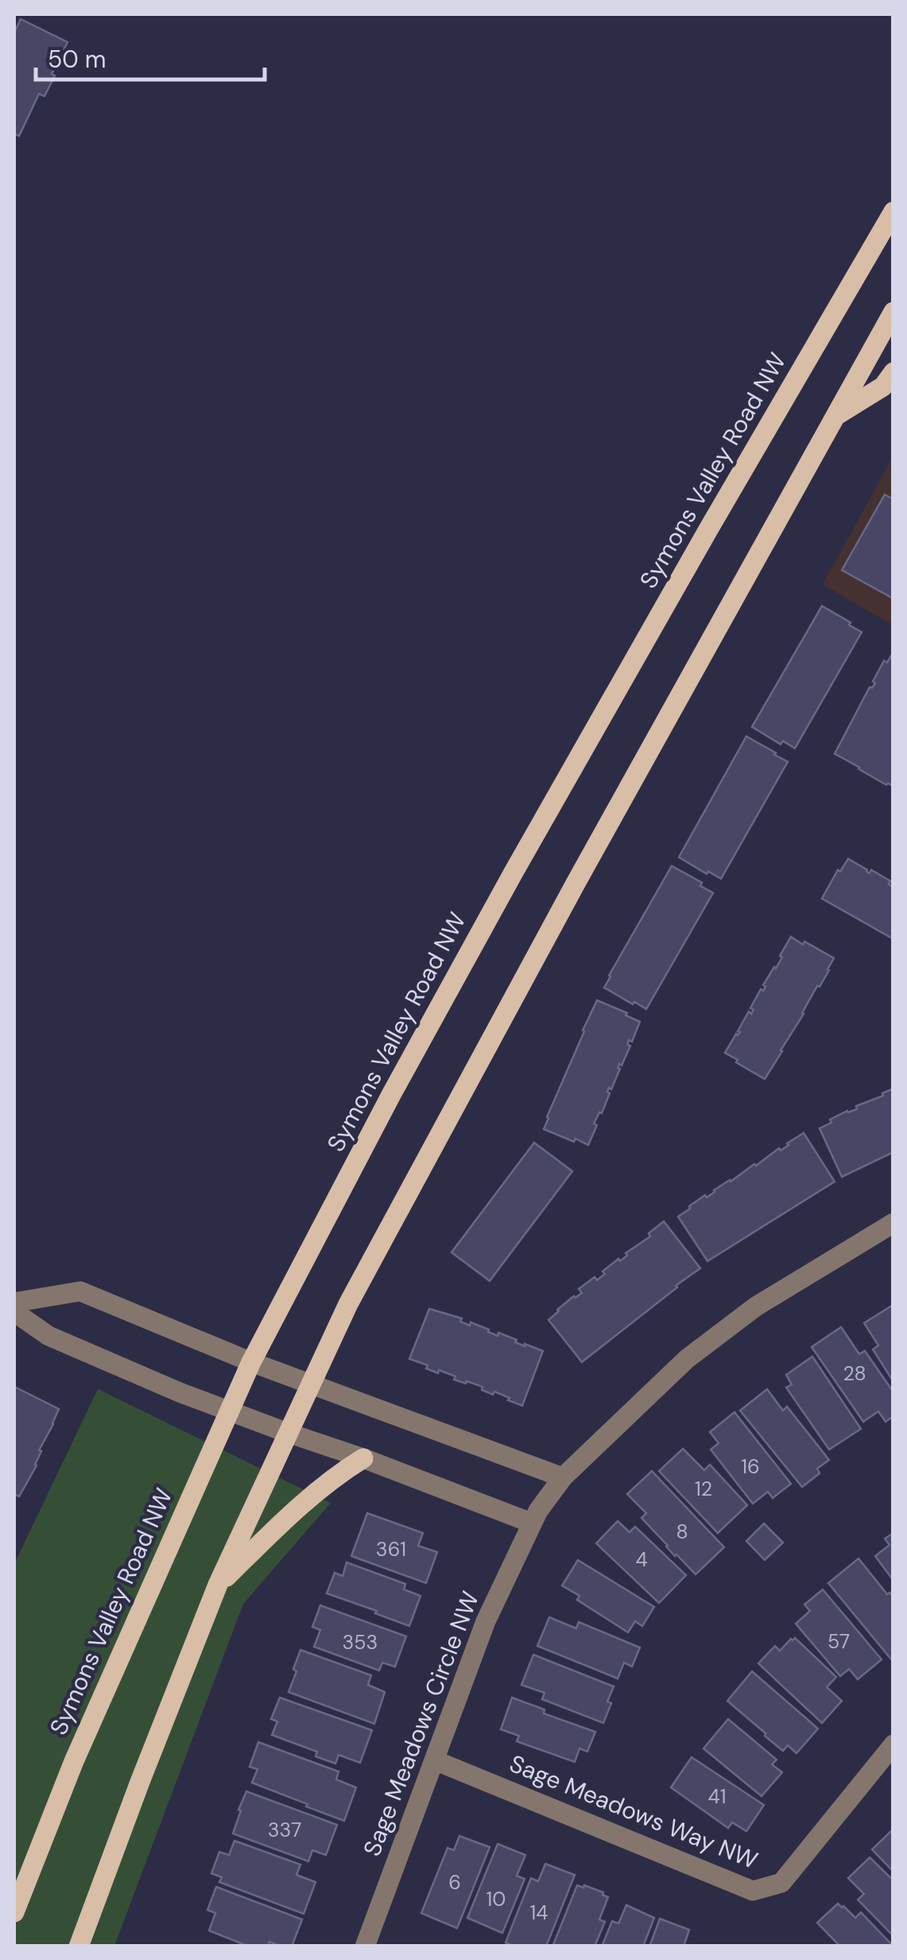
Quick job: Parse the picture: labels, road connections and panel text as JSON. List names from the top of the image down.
{
  "streets": {
    "main road": ["Symons Valley Road NW"],
    "street": ["Sage Meadows Circle NW", "Sage Meadows Way NW"]
  },
  "crossings": [
    ["Sage Meadows Circle NW", "Sage Meadows Way NW"]
  ],
  "house_numbers": [
    "28",
    "16",
    "12",
    "8",
    "361",
    "4",
    "57",
    "353",
    "41",
    "337",
    "6",
    "10",
    "14"
  ],
  "scale_bar": "50 m"
}
